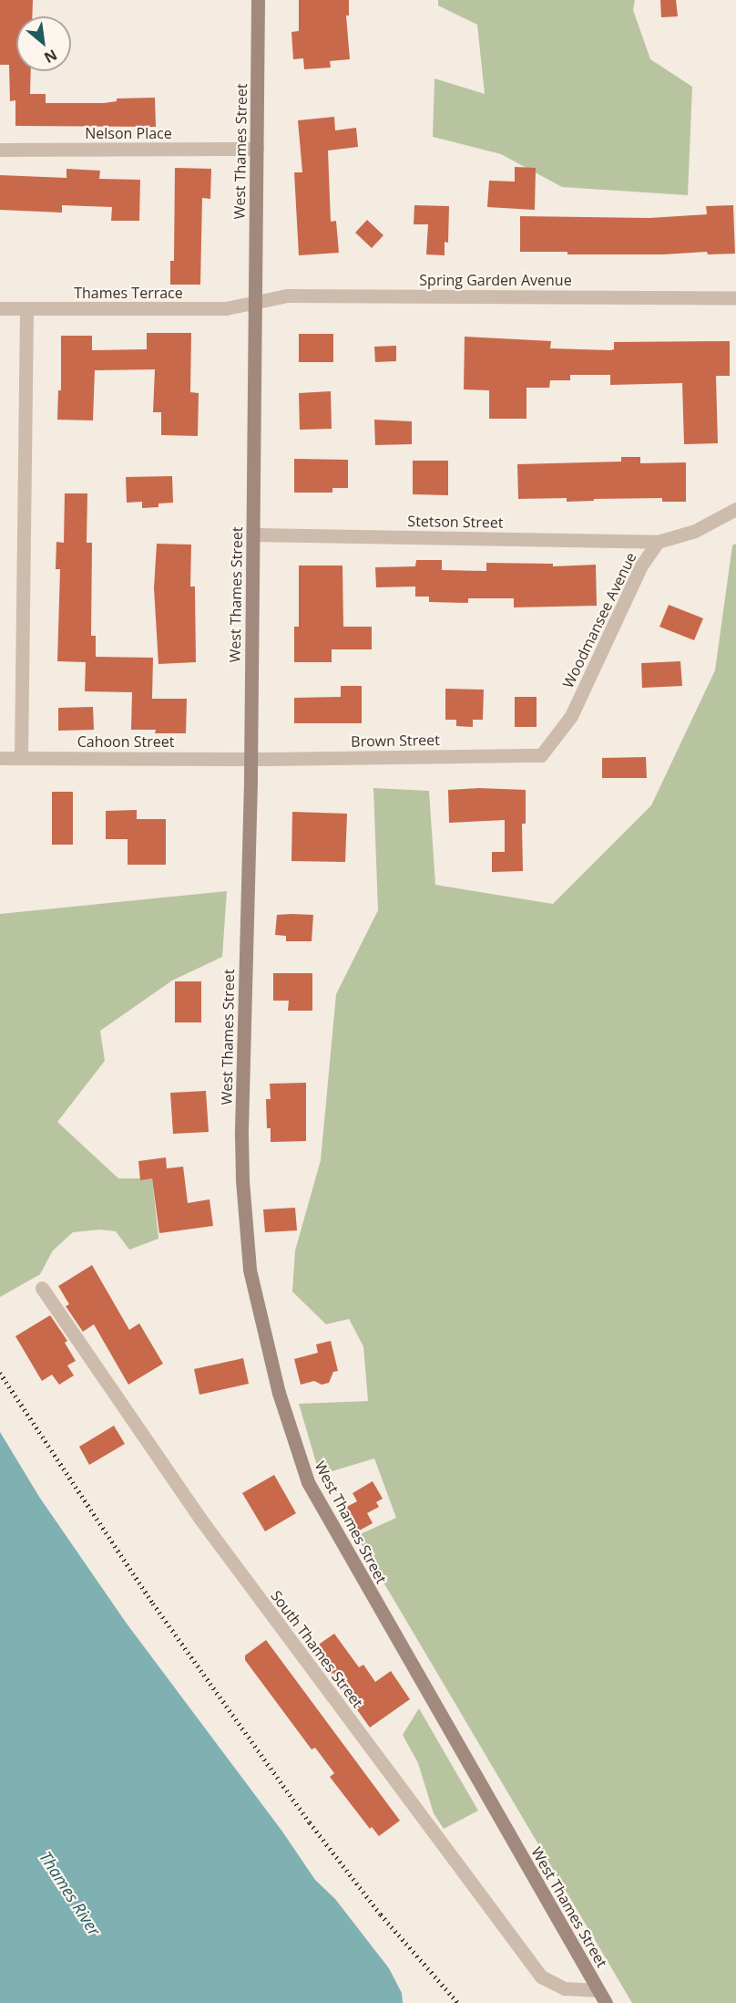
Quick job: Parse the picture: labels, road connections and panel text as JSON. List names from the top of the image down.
{
  "streets": {
    "main road": ["West Thames Street"],
    "street": [
      "Nelson Place",
      "Spring Garden Avenue",
      "Thames Terrace",
      "Stetson Street",
      "Woodmansee Avenue",
      "Brown Street",
      "Cahoon Street",
      "South Thames Street"
    ]
  },
  "crossings": [
    ["Nelson Place", "West Thames Street"],
    ["West Thames Street", "Spring Garden Avenue"],
    ["West Thames Street", "Thames Terrace"],
    ["West Thames Street", "Stetson Street"],
    ["West Thames Street", "Brown Street"],
    ["West Thames Street", "Cahoon Street"],
    ["West Thames Street", "South Thames Street"],
    ["Spring Garden Avenue", "Thames Terrace"],
    ["Stetson Street", "Woodmansee Avenue"],
    ["Woodmansee Avenue", "Brown Street"],
    ["Brown Street", "Cahoon Street"]
  ],
  "water": ["Thames River"],
  "north": "bottom right"
}
